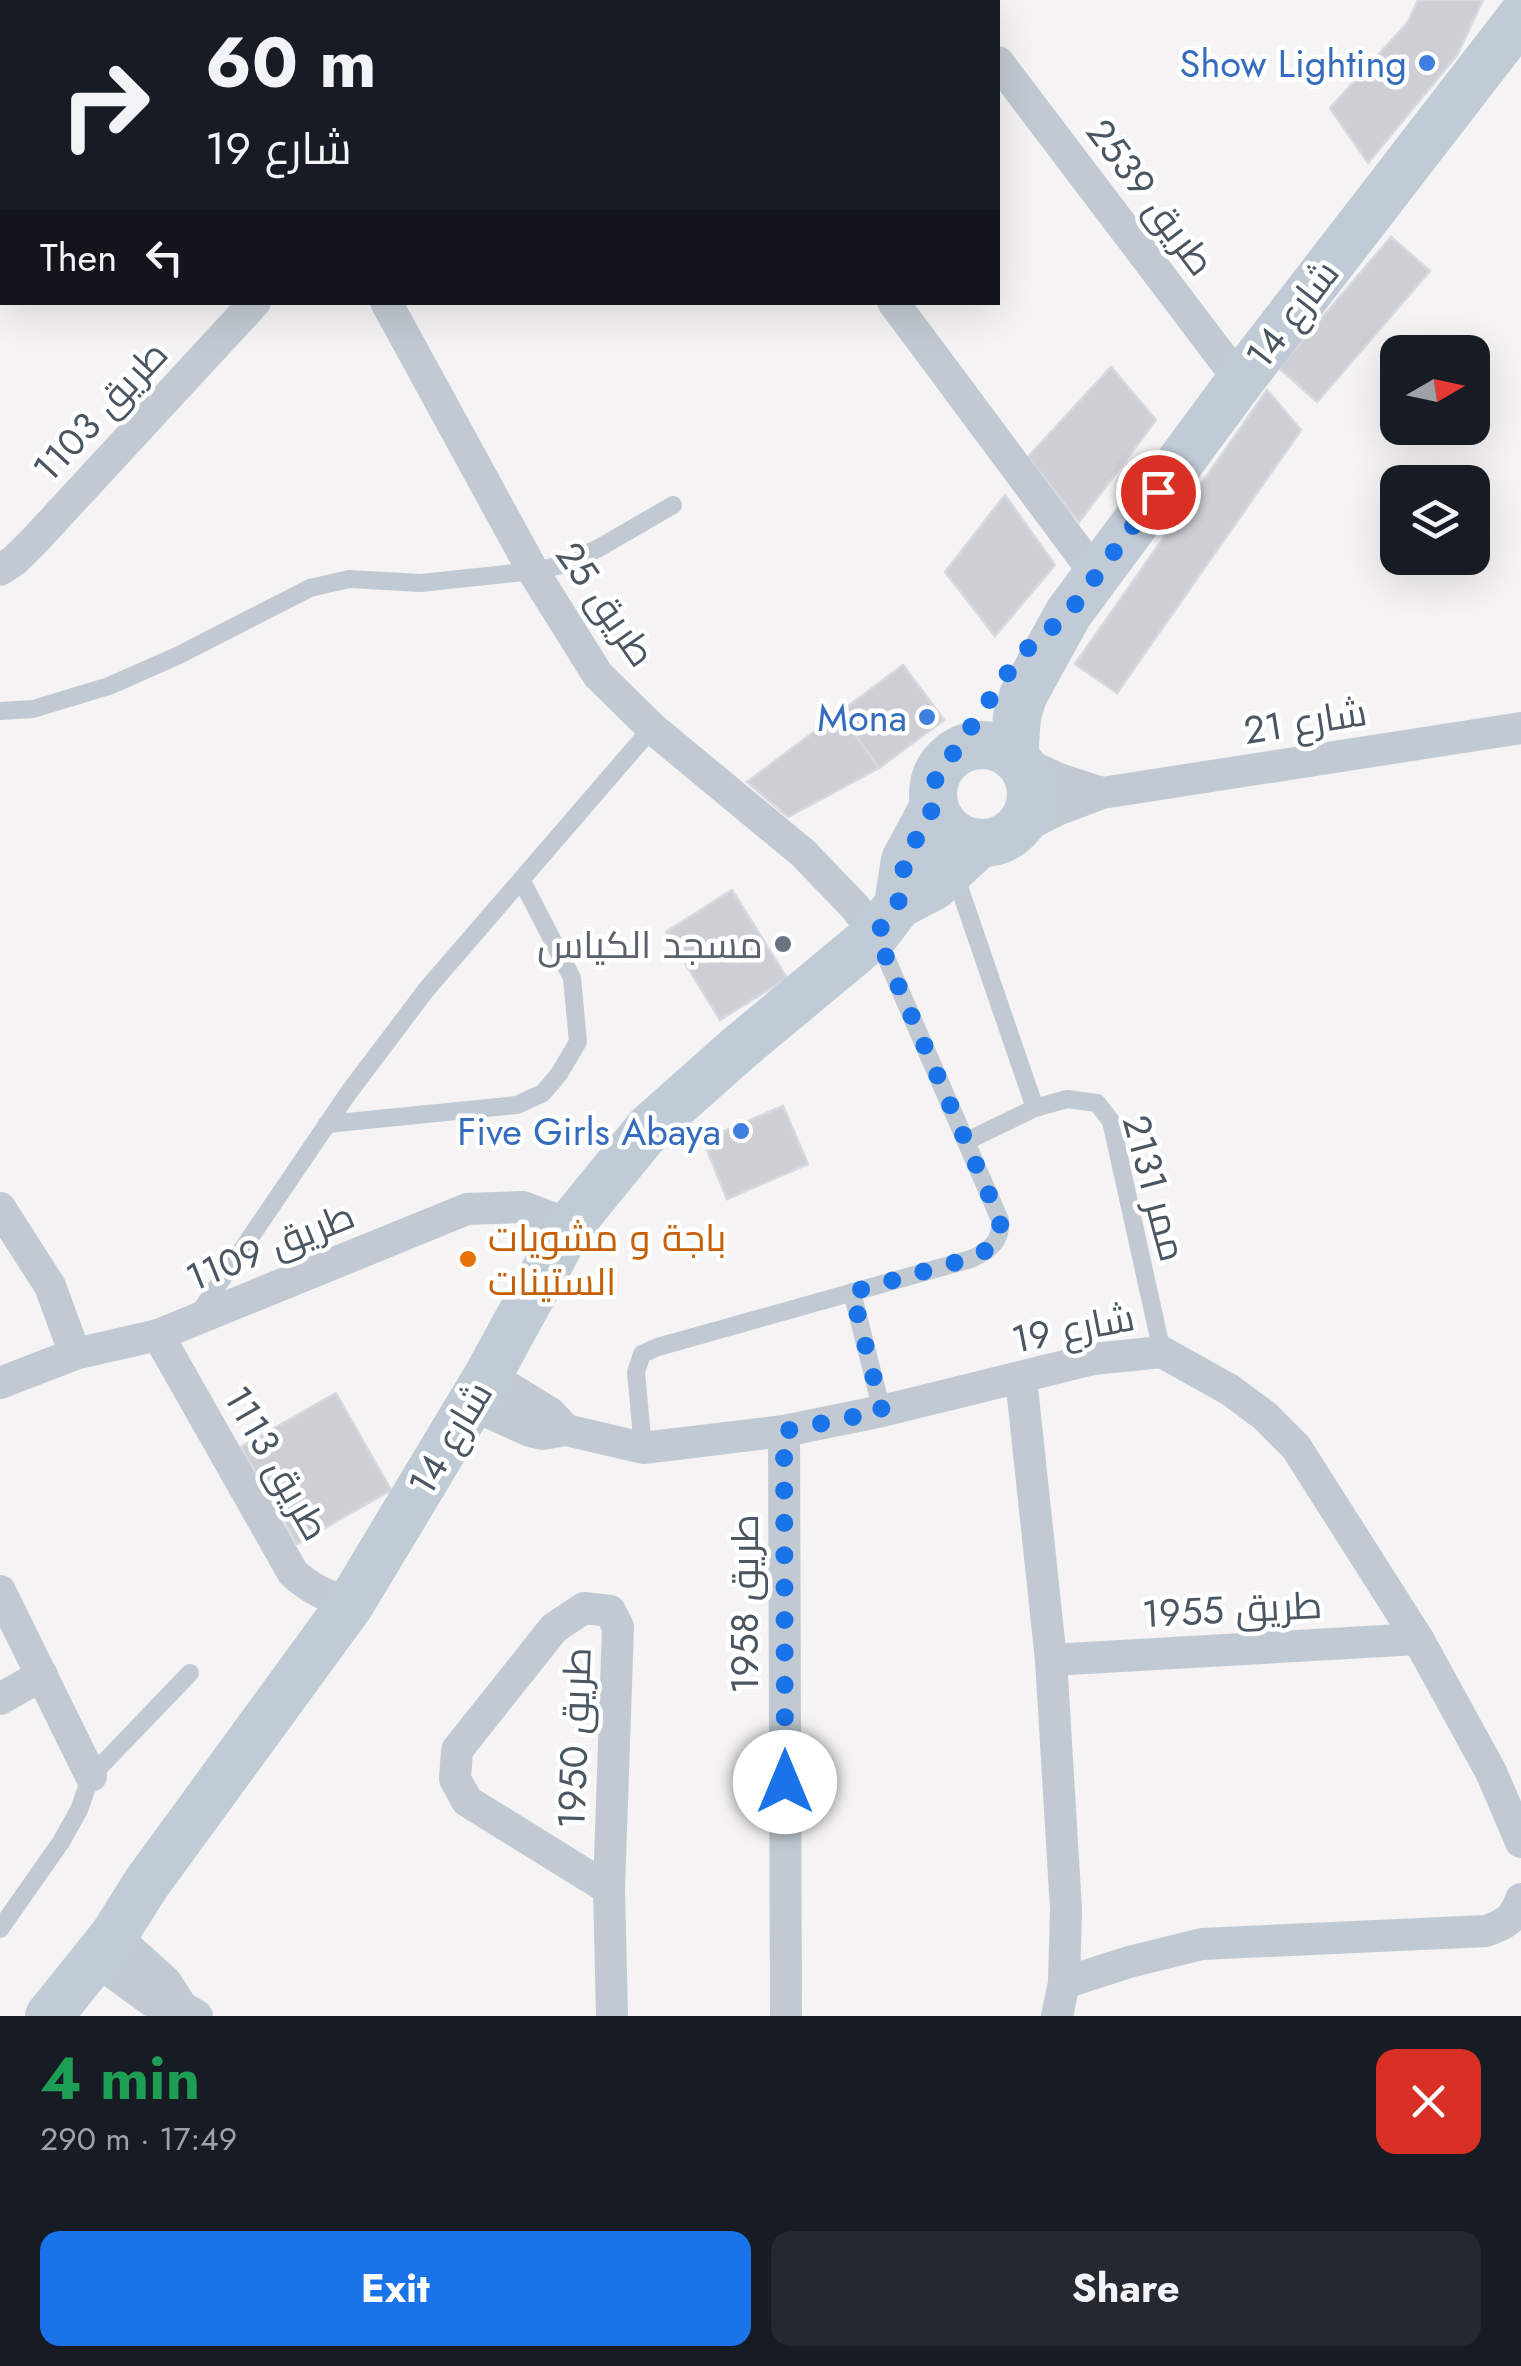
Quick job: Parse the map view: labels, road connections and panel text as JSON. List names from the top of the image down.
{
  "streets": {
    "street": [
      "طريق 2539",
      "شارع 14",
      "طريق 1103",
      "طريق 25",
      "شارع 21",
      "طريق 1109",
      "شارع 19",
      "طريق 1113",
      "طريق 1958",
      "طريق 1955",
      "طريق 1950"
    ],
    "lane": ["ممر 2131"]
  },
  "crossings": [
    ["طريق 2539", "شارع 14"],
    ["شارع 14", "طريق 25"],
    ["شارع 14", "شارع 21"],
    ["شارع 14", "طريق 1109"],
    ["شارع 14", "شارع 19"],
    ["شارع 14", "طريق 1113"],
    ["ممر 2131", "شارع 19"],
    ["طريق 1109", "طريق 1113"],
    ["شارع 19", "طريق 1958"],
    ["شارع 19", "طريق 1955"]
  ],
  "places": [
    "Show Lighting",
    "Mona",
    "مسجد الكياس",
    "Five Girls Abaya",
    "باجة و مشويات الستينات"
  ],
  "north": "right",
  "page": {
    "turn": ["60 m", "شارع 19"],
    "then": "Then",
    "heading": ["4 min", "290 m · 17:49"],
    "buttons": ["Exit", "Share"]
  }
}
